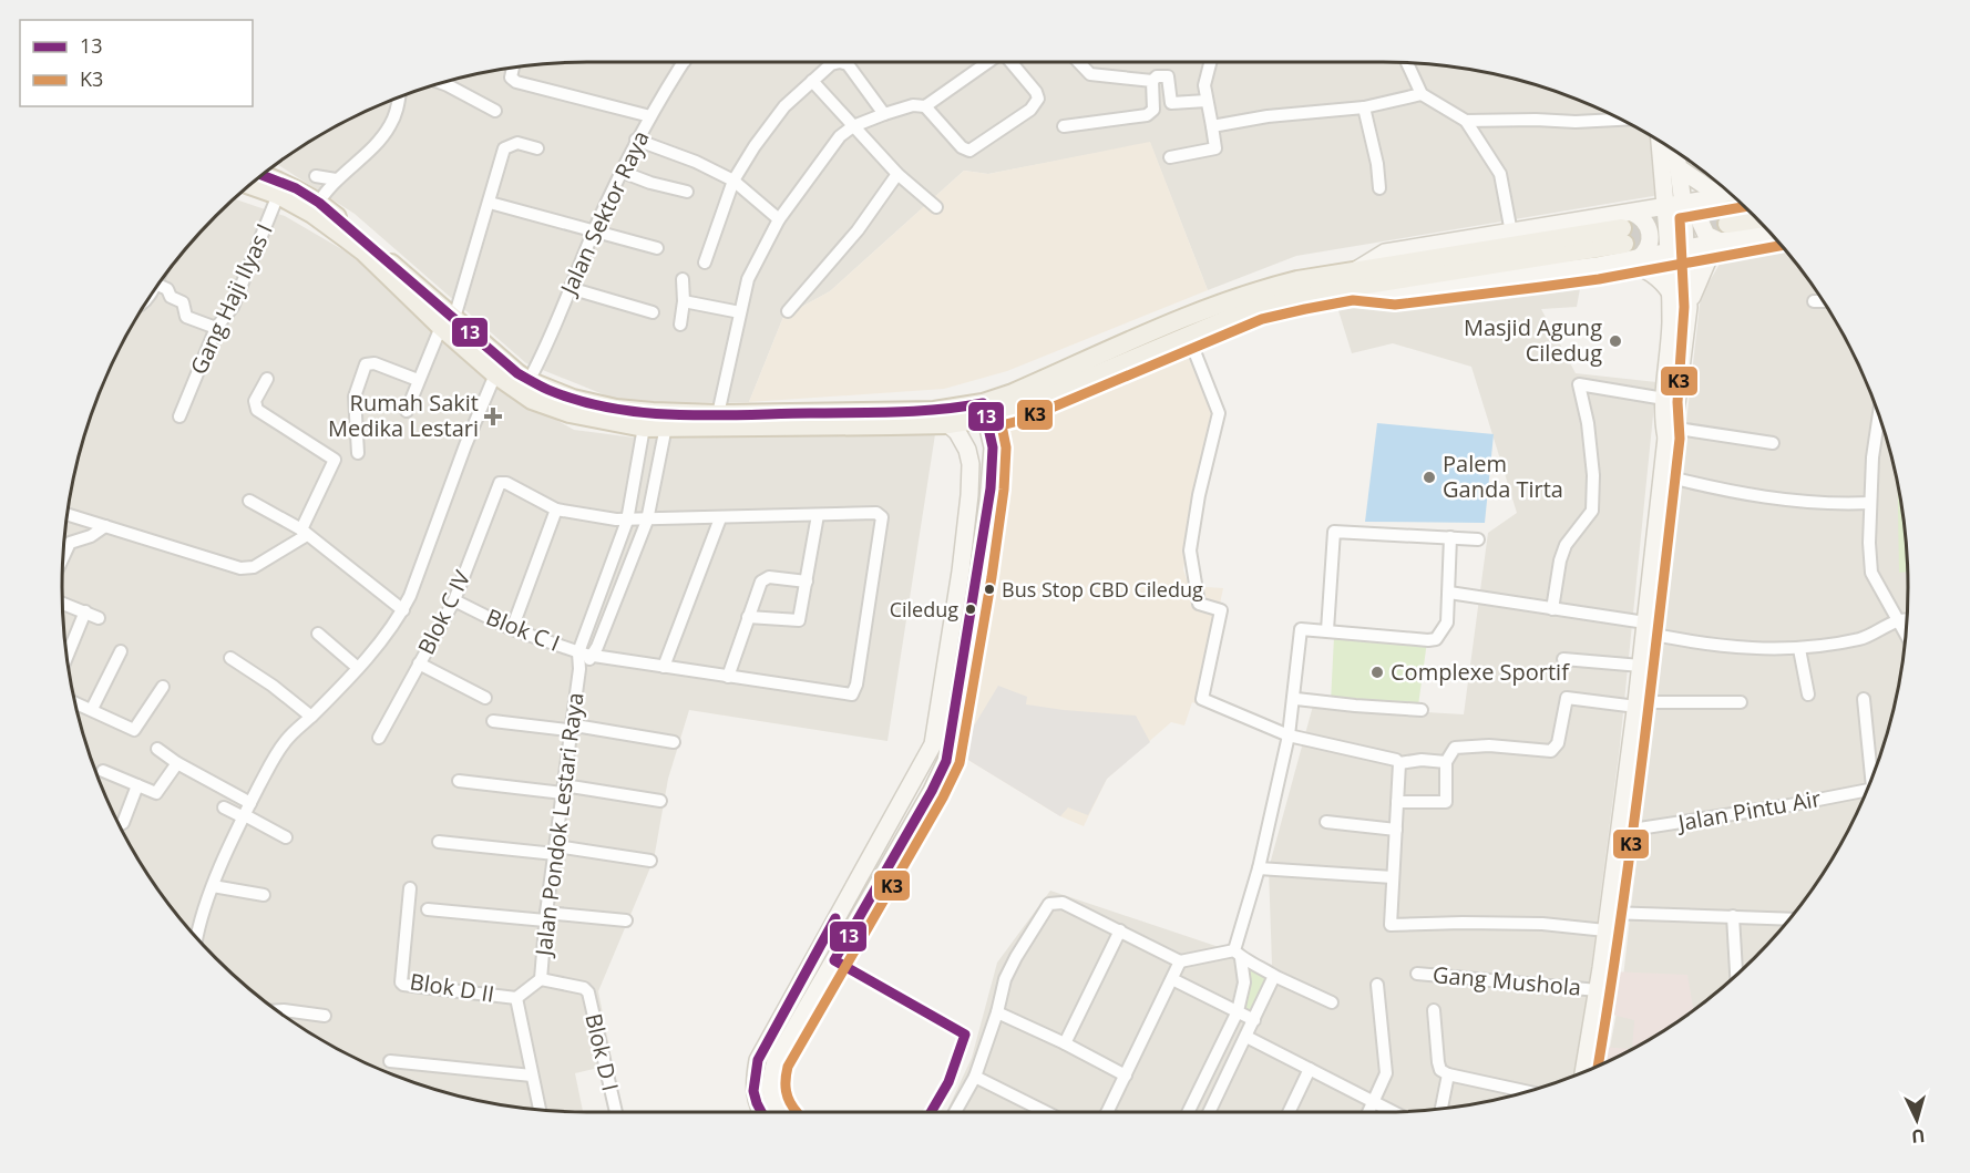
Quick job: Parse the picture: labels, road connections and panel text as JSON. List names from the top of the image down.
{
  "streets": {
    "street": [
      "Jalan Sektor Raya",
      "Gang Haji Ilyas I",
      "Blok C IV",
      "Blok C I",
      "Jalan Pintu Air",
      "Jalan Pondok Lestari Raya",
      "Gang Mushola",
      "Blok D II",
      "Blok D I"
    ]
  },
  "crossings": [
    ["Blok C IV", "Blok C I"],
    ["Blok C I", "Jalan Pondok Lestari Raya"],
    ["Jalan Pondok Lestari Raya", "Blok D I"]
  ],
  "places": {
    "other": [
      "Masjid Agung Ciledug",
      "Palem Ganda Tirta",
      "Bus Stop CBD Ciledug",
      "Ciledug",
      "Complexe Sportif"
    ],
    "health": ["Rumah Sakit Medika Lestari"]
  },
  "lines": ["transit line 13", "transit line K3"],
  "legend": ["13", "K3"],
  "north": "bottom"
}
